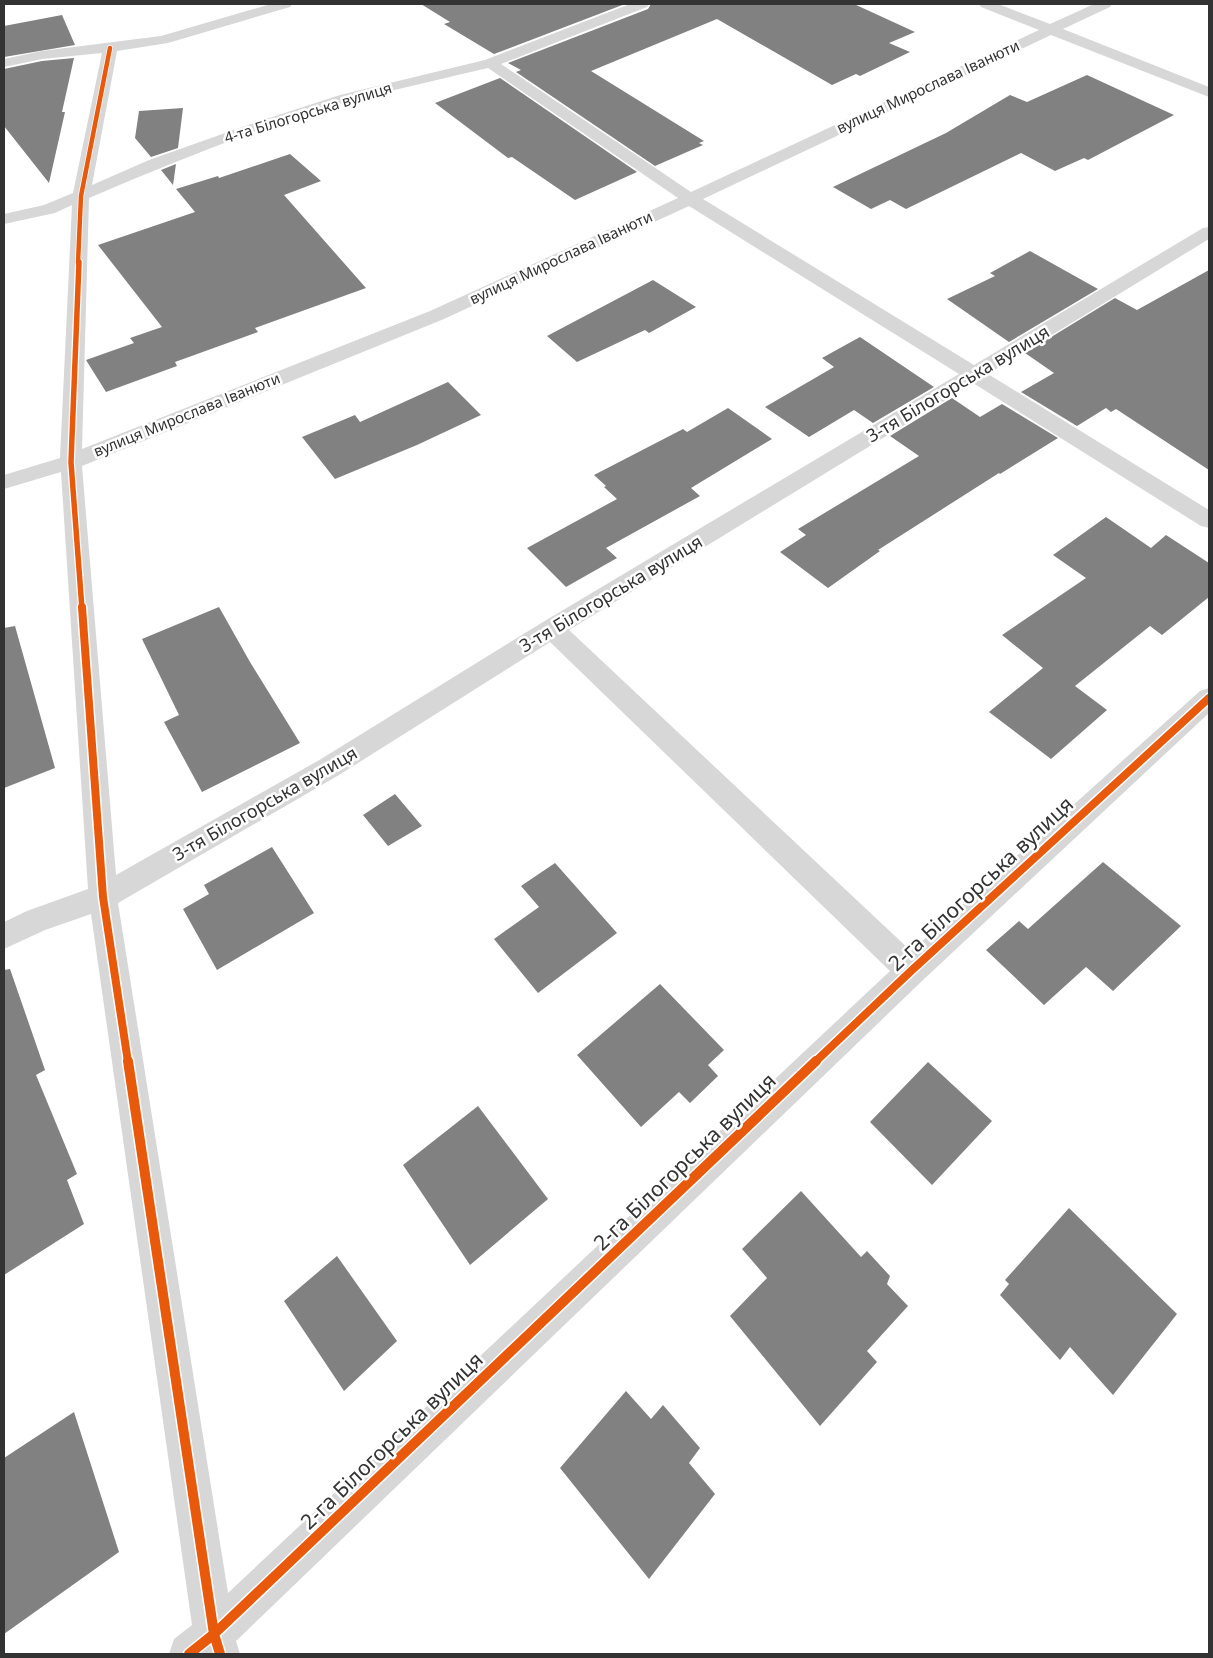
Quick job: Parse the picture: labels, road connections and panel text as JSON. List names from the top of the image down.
{
  "streets": {
    "street": [
      "вулиця Мирослава Іванюти",
      "4-та Білогорська вулиця",
      "3-тя Білогорська вулиця",
      "2-га Білогорська вулиця"
    ]
  }
}
